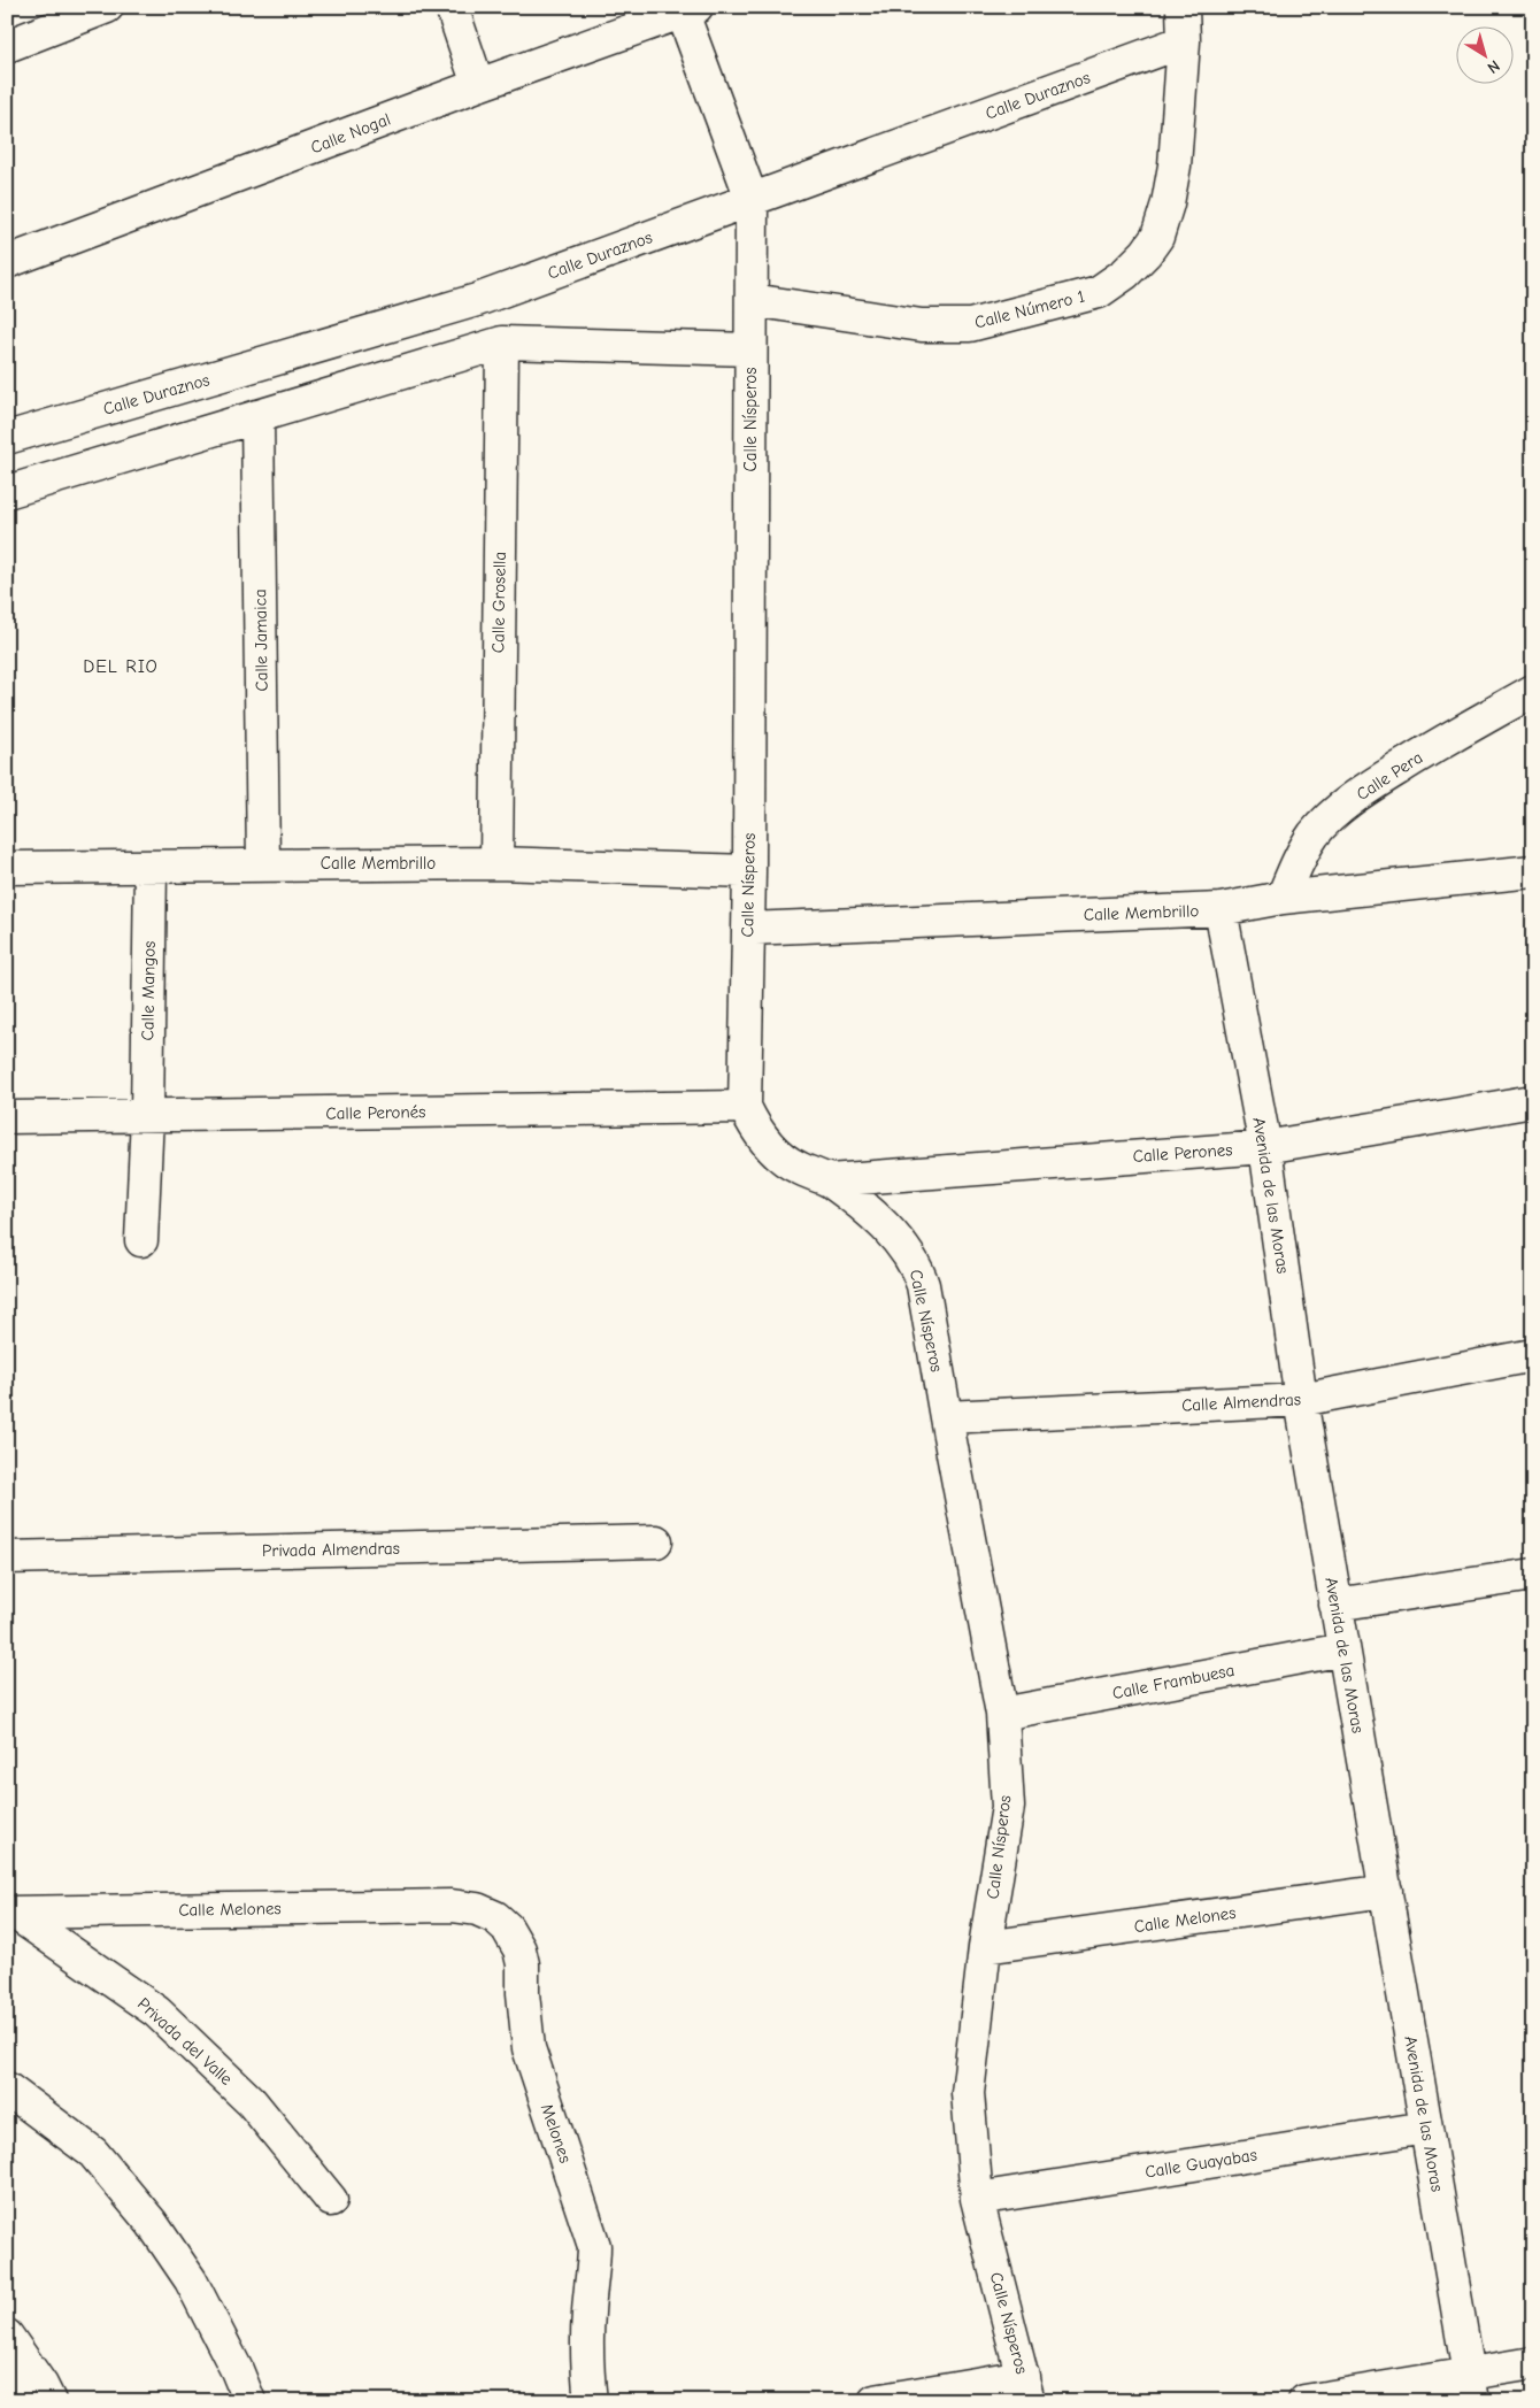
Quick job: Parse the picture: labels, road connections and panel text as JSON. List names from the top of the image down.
{
  "streets": {
    "street": [
      "Calle Duraznos",
      "Calle Nogal",
      "Calle Número 1",
      "Calle Nísperos",
      "Calle Grosella",
      "Calle Jamaica",
      "Calle Pera",
      "Calle Membrillo",
      "Calle Mangos",
      "Calle Peronés",
      "Calle Perones",
      "Avenida de las Moras",
      "Calle Almendras",
      "Privada Almendras",
      "Calle Frambuesa",
      "Calle Melones",
      "Privada del Valle",
      "Melones",
      "Calle Guayabas"
    ]
  },
  "crossings": [
    ["Calle Duraznos", "Calle Número 1"],
    ["Calle Duraznos", "Calle Nísperos"],
    ["Calle Nogal", "Calle Nísperos"],
    ["Calle Número 1", "Calle Nísperos"],
    ["Calle Nísperos", "Calle Membrillo"],
    ["Calle Nísperos", "Calle Peronés"],
    ["Calle Nísperos", "Calle Perones"],
    ["Calle Nísperos", "Calle Almendras"],
    ["Calle Nísperos", "Calle Frambuesa"],
    ["Calle Nísperos", "Calle Melones"],
    ["Calle Nísperos", "Calle Guayabas"],
    ["Calle Grosella", "Calle Membrillo"],
    ["Calle Jamaica", "Calle Membrillo"],
    ["Calle Pera", "Calle Membrillo"],
    ["Calle Membrillo", "Calle Mangos"],
    ["Calle Membrillo", "Avenida de las Moras"],
    ["Calle Mangos", "Calle Peronés"],
    ["Calle Perones", "Avenida de las Moras"],
    ["Avenida de las Moras", "Calle Almendras"],
    ["Avenida de las Moras", "Calle Frambuesa"],
    ["Avenida de las Moras", "Calle Melones"],
    ["Avenida de las Moras", "Calle Guayabas"],
    ["Calle Melones", "Privada del Valle"],
    ["Calle Melones", "Melones"]
  ],
  "districts": ["DEL RIO"],
  "north": "bottom right"
}
